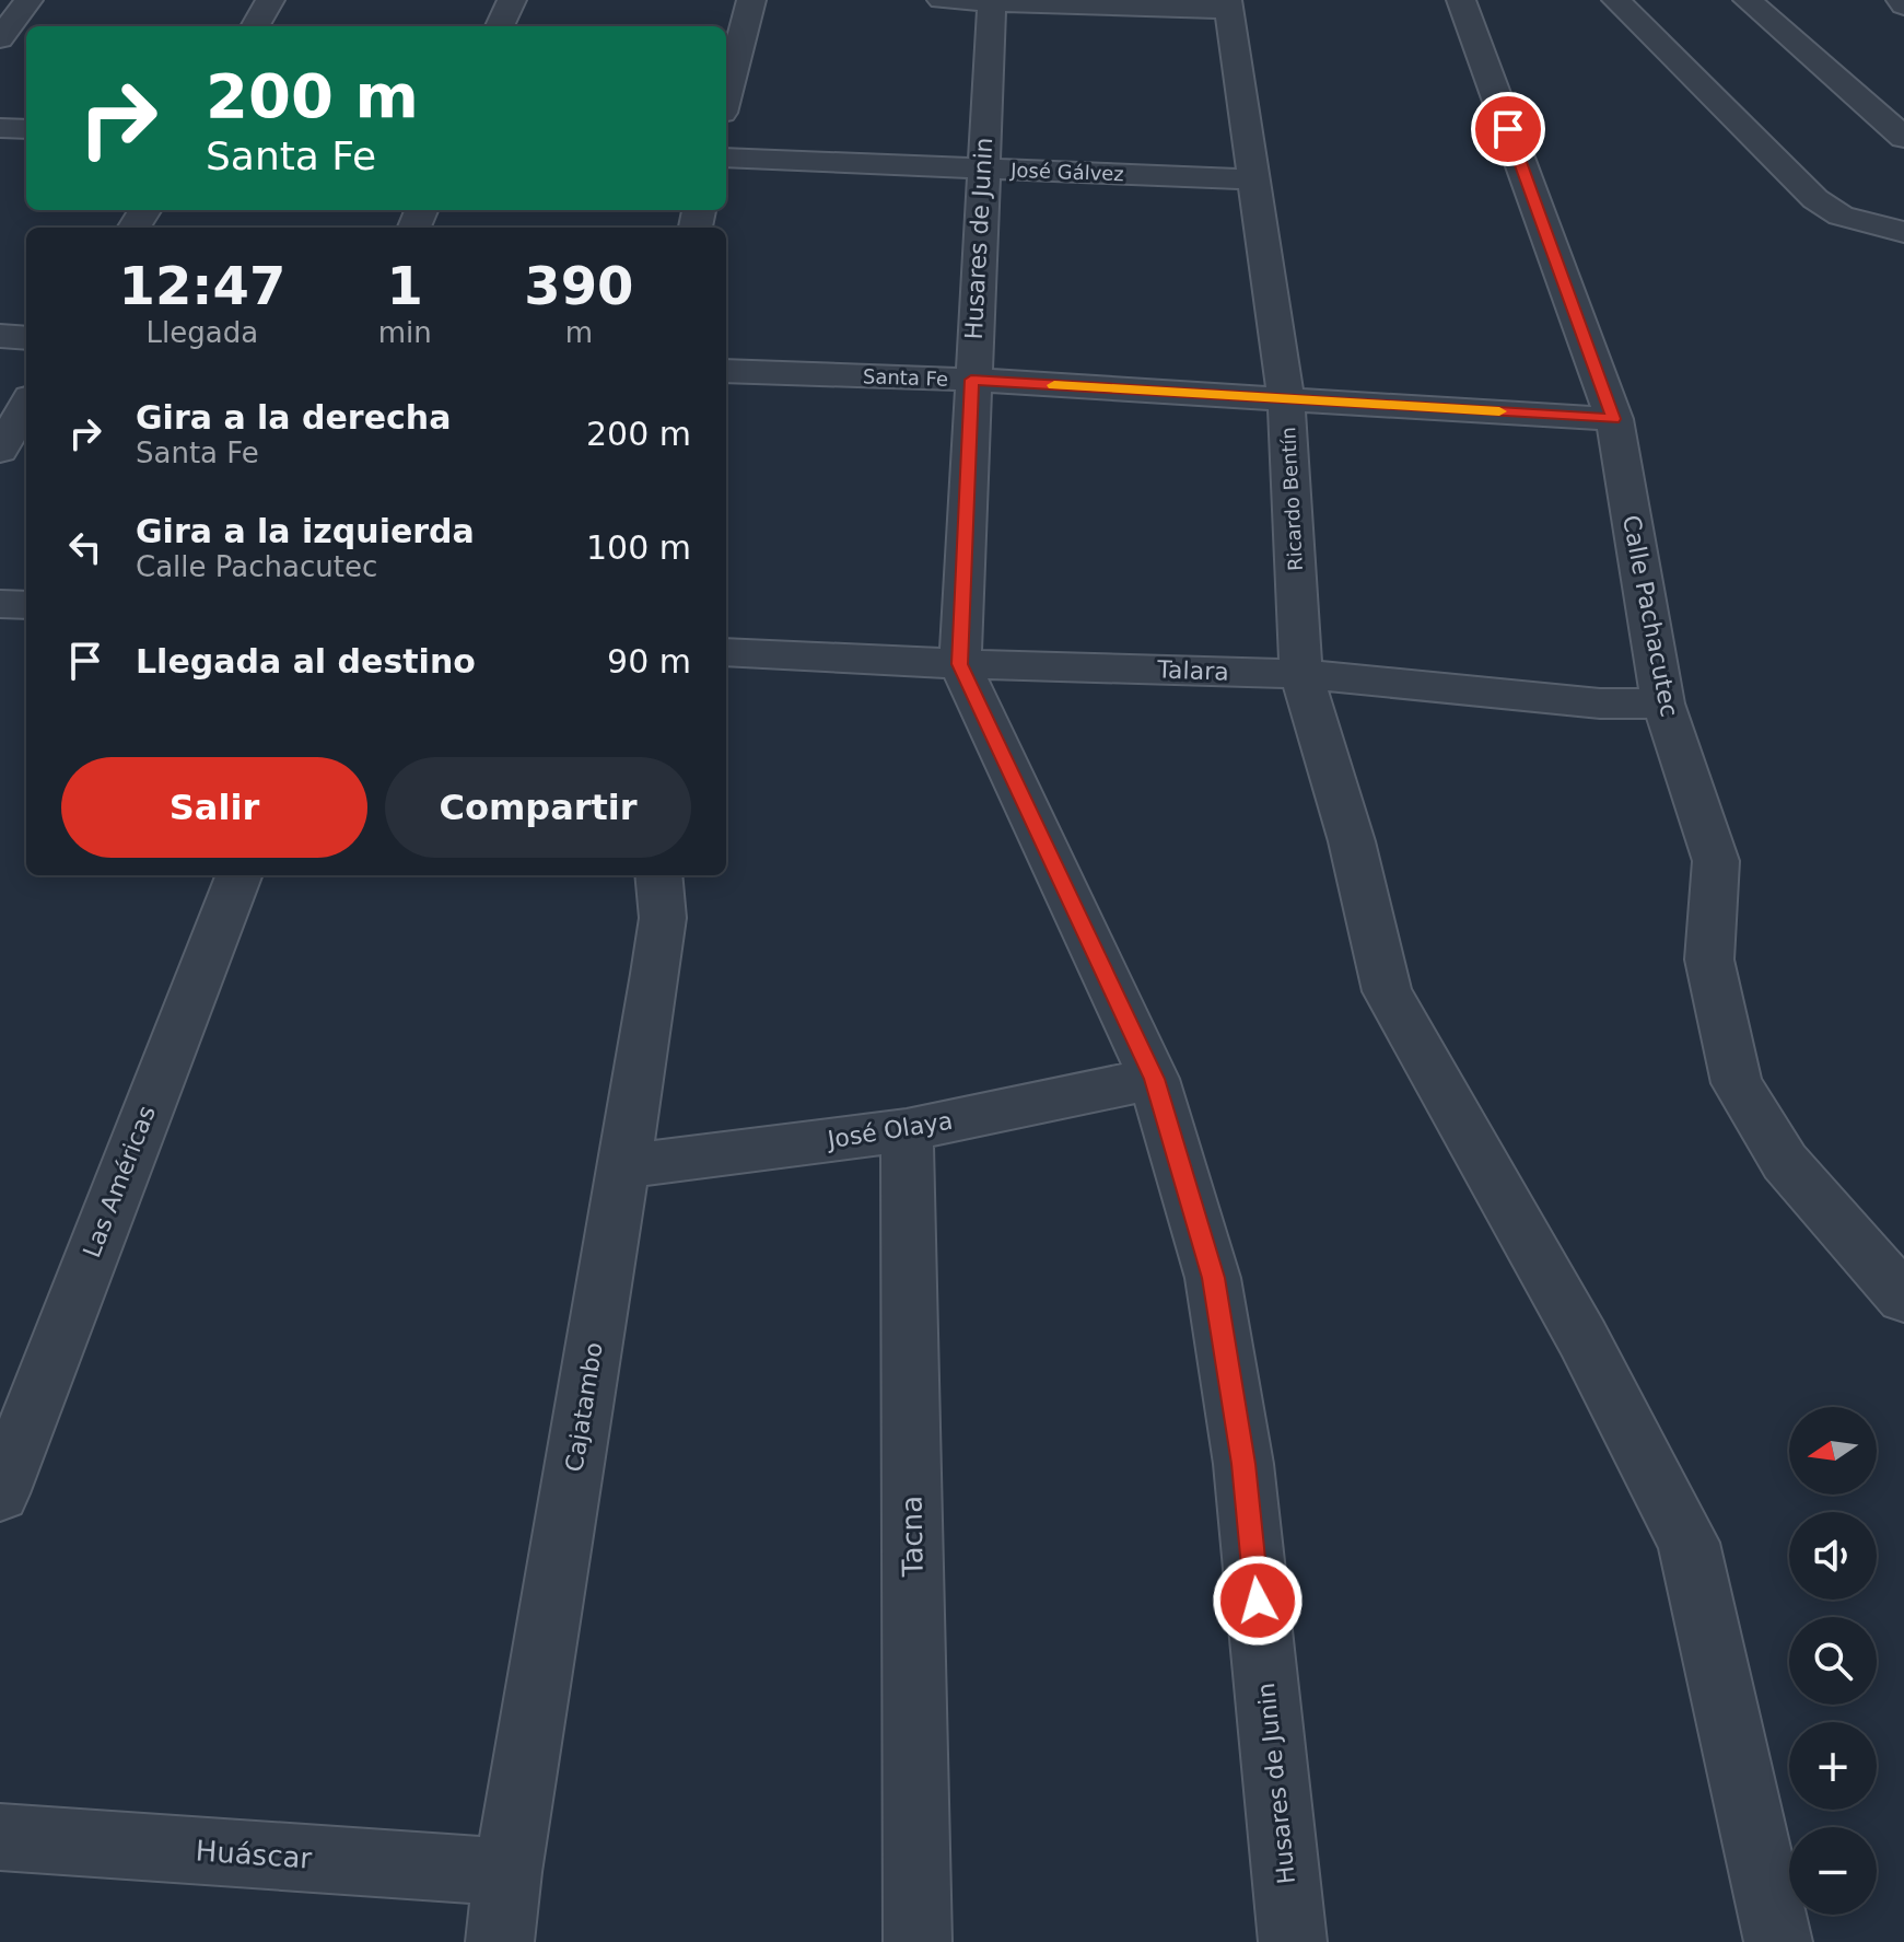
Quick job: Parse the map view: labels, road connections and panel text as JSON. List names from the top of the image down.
{
  "streets": {
    "street": [
      "José Gálvez",
      "Husares de Junin",
      "Santa Fe",
      "Ricardo Bentín",
      "Calle Pachacutec",
      "Talara",
      "José Olaya",
      "Las Américas",
      "Cajatambo",
      "Tacna",
      "Huáscar"
    ]
  },
  "crossings": [
    ["José Gálvez", "Husares de Junin"],
    ["José Gálvez", "Ricardo Bentín"],
    ["Husares de Junin", "Santa Fe"],
    ["Husares de Junin", "Talara"],
    ["Husares de Junin", "José Olaya"],
    ["Santa Fe", "Ricardo Bentín"],
    ["Santa Fe", "Calle Pachacutec"],
    ["Ricardo Bentín", "Talara"],
    ["Calle Pachacutec", "Talara"],
    ["José Olaya", "Cajatambo"],
    ["José Olaya", "Tacna"],
    ["Cajatambo", "Huáscar"]
  ],
  "north": "left",
  "page": {
    "turn": ["200 m", "Santa Fe"],
    "eta": [
      "12:47",
      "Llegada",
      "1",
      "min",
      "390",
      "m"
    ],
    "list": [
      {
        "name": "Gira a la derecha",
        "note": "Santa Fe",
        "value": "200 m"
      },
      {
        "name": "Gira a la izquierda",
        "note": "Calle Pachacutec",
        "value": "100 m"
      },
      {
        "name": "Llegada al destino",
        "value": "90 m"
      }
    ],
    "buttons": ["Salir", "Compartir"],
    "map_buttons": ["+", "−"]
  }
}
